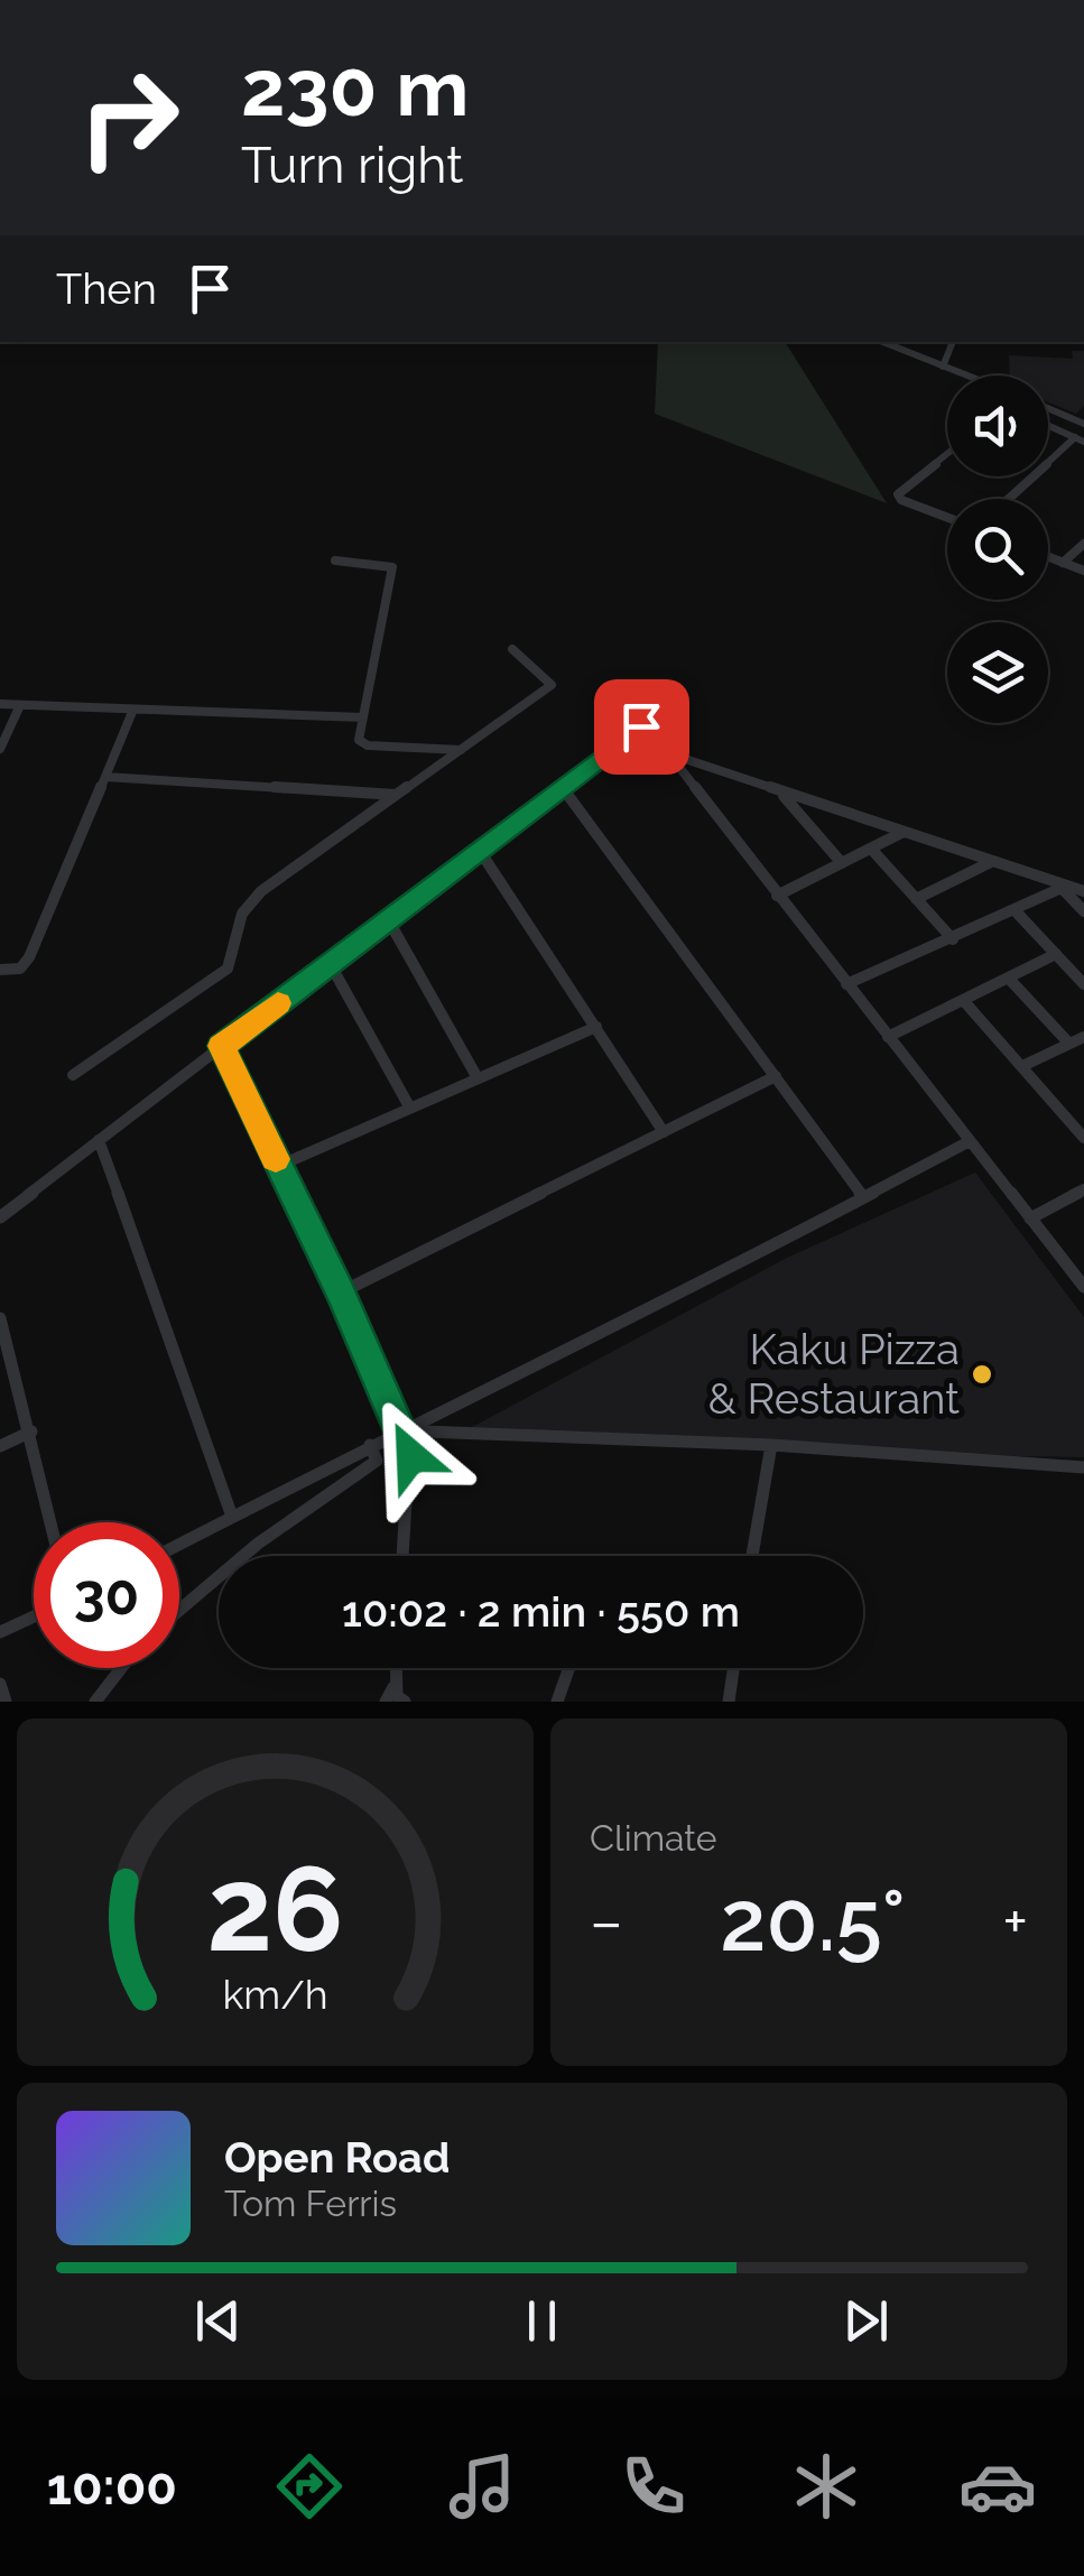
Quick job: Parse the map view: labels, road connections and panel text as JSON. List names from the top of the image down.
{
  "places": ["Kaku Pizza & Restaurant"],
  "page": {
    "turn": ["230 m", "Turn right"],
    "then": "Then",
    "limit": "30",
    "trip": "10:02 · 2 min · 550 m",
    "tile": "Climate",
    "heat": ["−", "20.5°", "+"],
    "song": ["Open Road", "Tom Ferris"],
    "tabs": "10:00",
    "gauge": ["26", "km/h"]
  }
}
